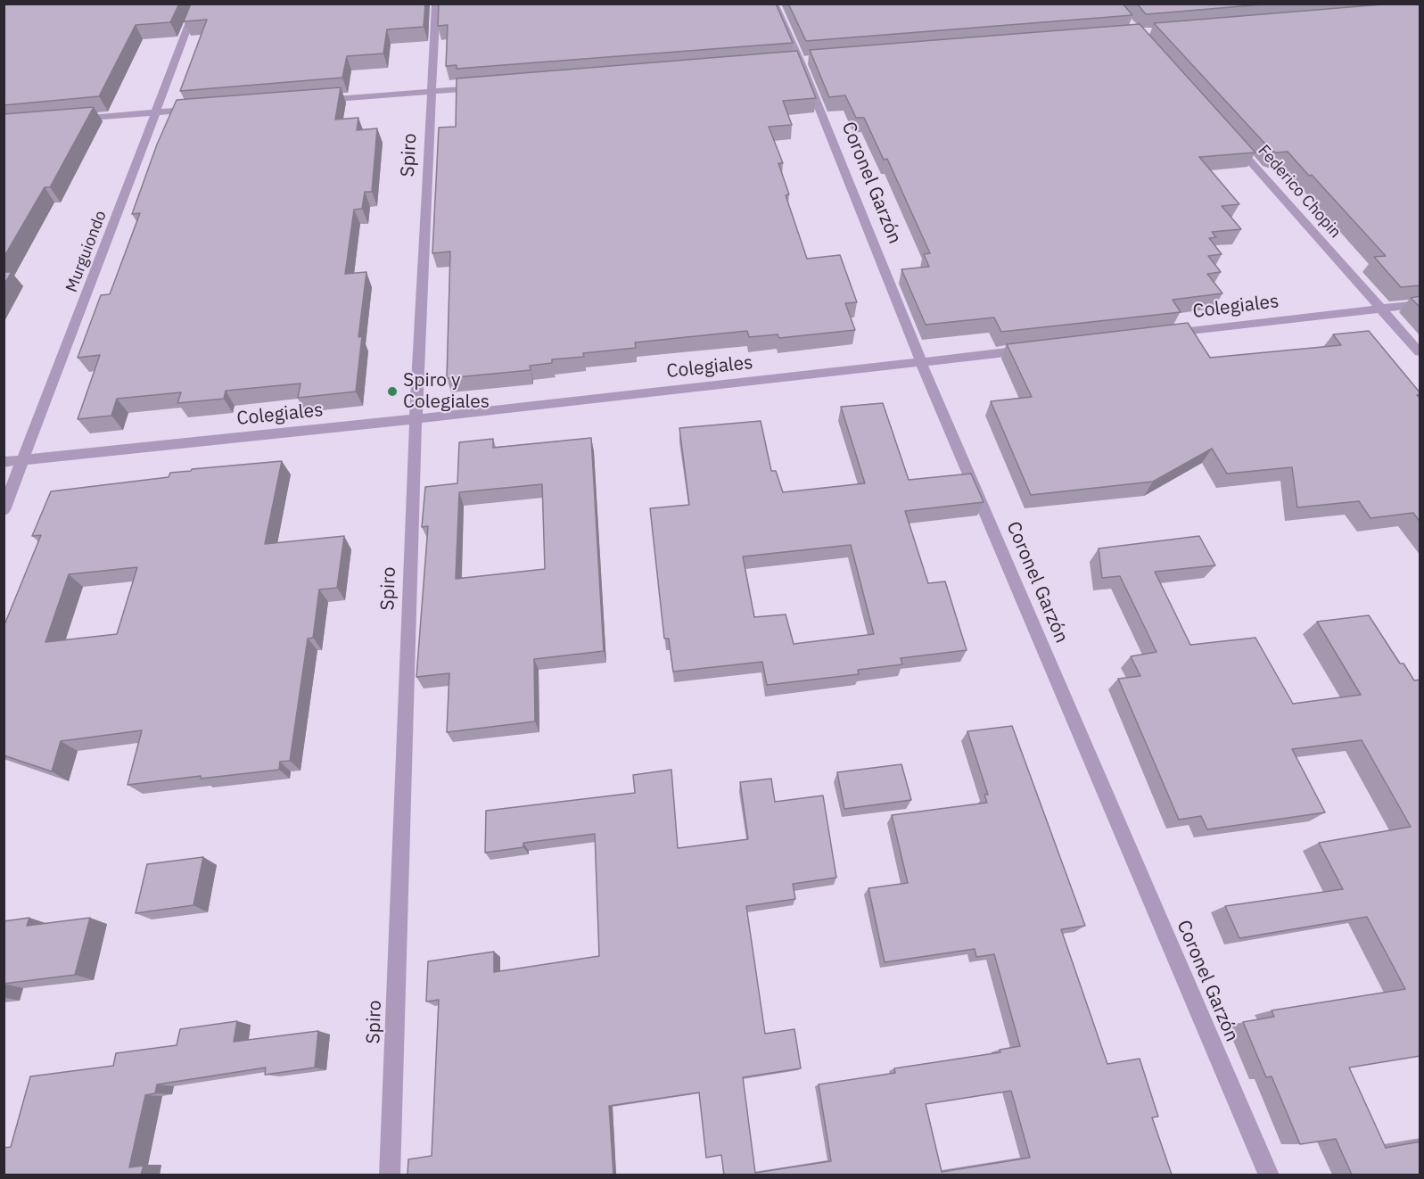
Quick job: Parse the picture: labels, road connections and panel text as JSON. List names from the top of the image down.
{
  "streets": {
    "street": [
      "Spiro",
      "Coronel Garzón",
      "Federico Chopin",
      "Murguiondo",
      "Colegiales"
    ]
  },
  "crossings": [
    ["Spiro", "Colegiales"],
    ["Coronel Garzón", "Colegiales"],
    ["Federico Chopin", "Colegiales"],
    ["Murguiondo", "Colegiales"]
  ],
  "places": ["Spiro y Colegiales"]
}
